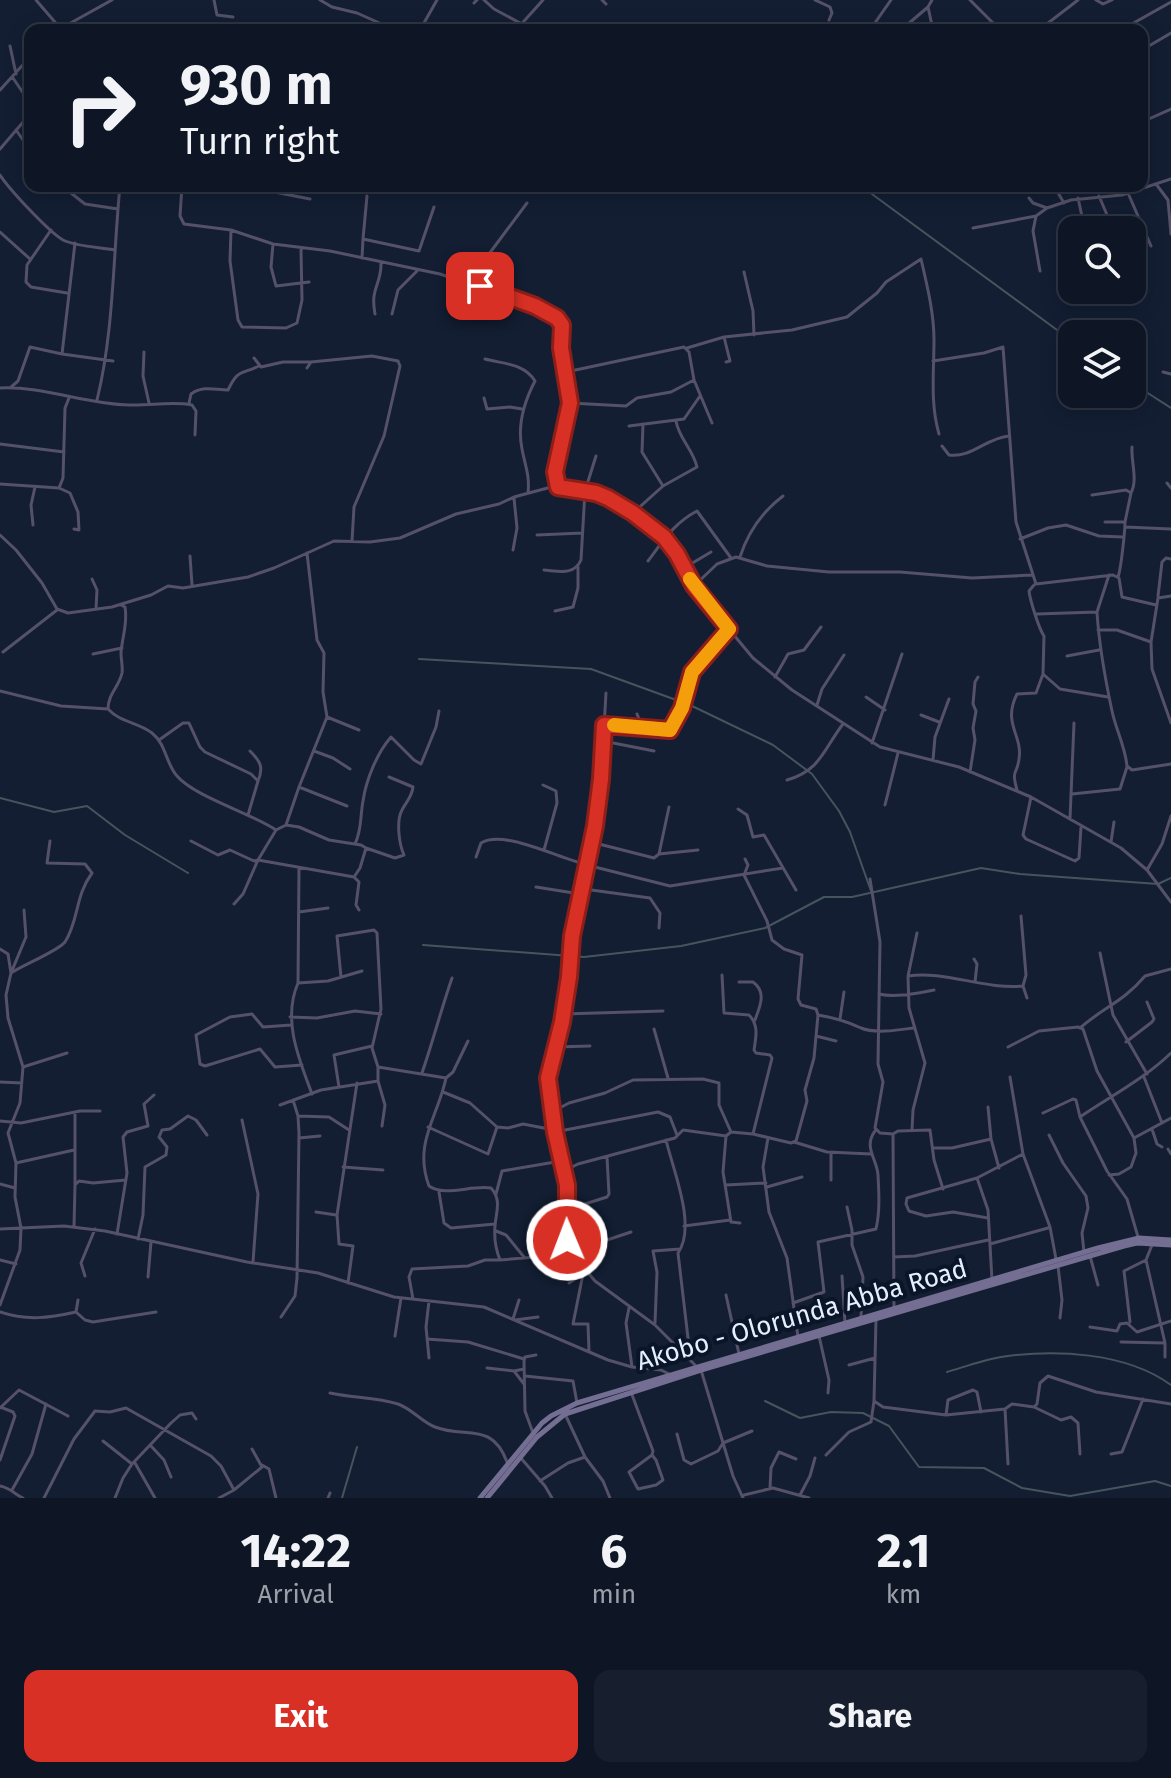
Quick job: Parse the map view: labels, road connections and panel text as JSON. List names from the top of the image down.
{
  "streets": {
    "main road": ["Akobo - Olorunda Abba Road"]
  },
  "page": {
    "turn": ["930 m", "Turn right"],
    "eta": [
      "14:22",
      "Arrival",
      "6",
      "min",
      "2.1",
      "km"
    ],
    "buttons": ["Exit", "Share"]
  }
}
